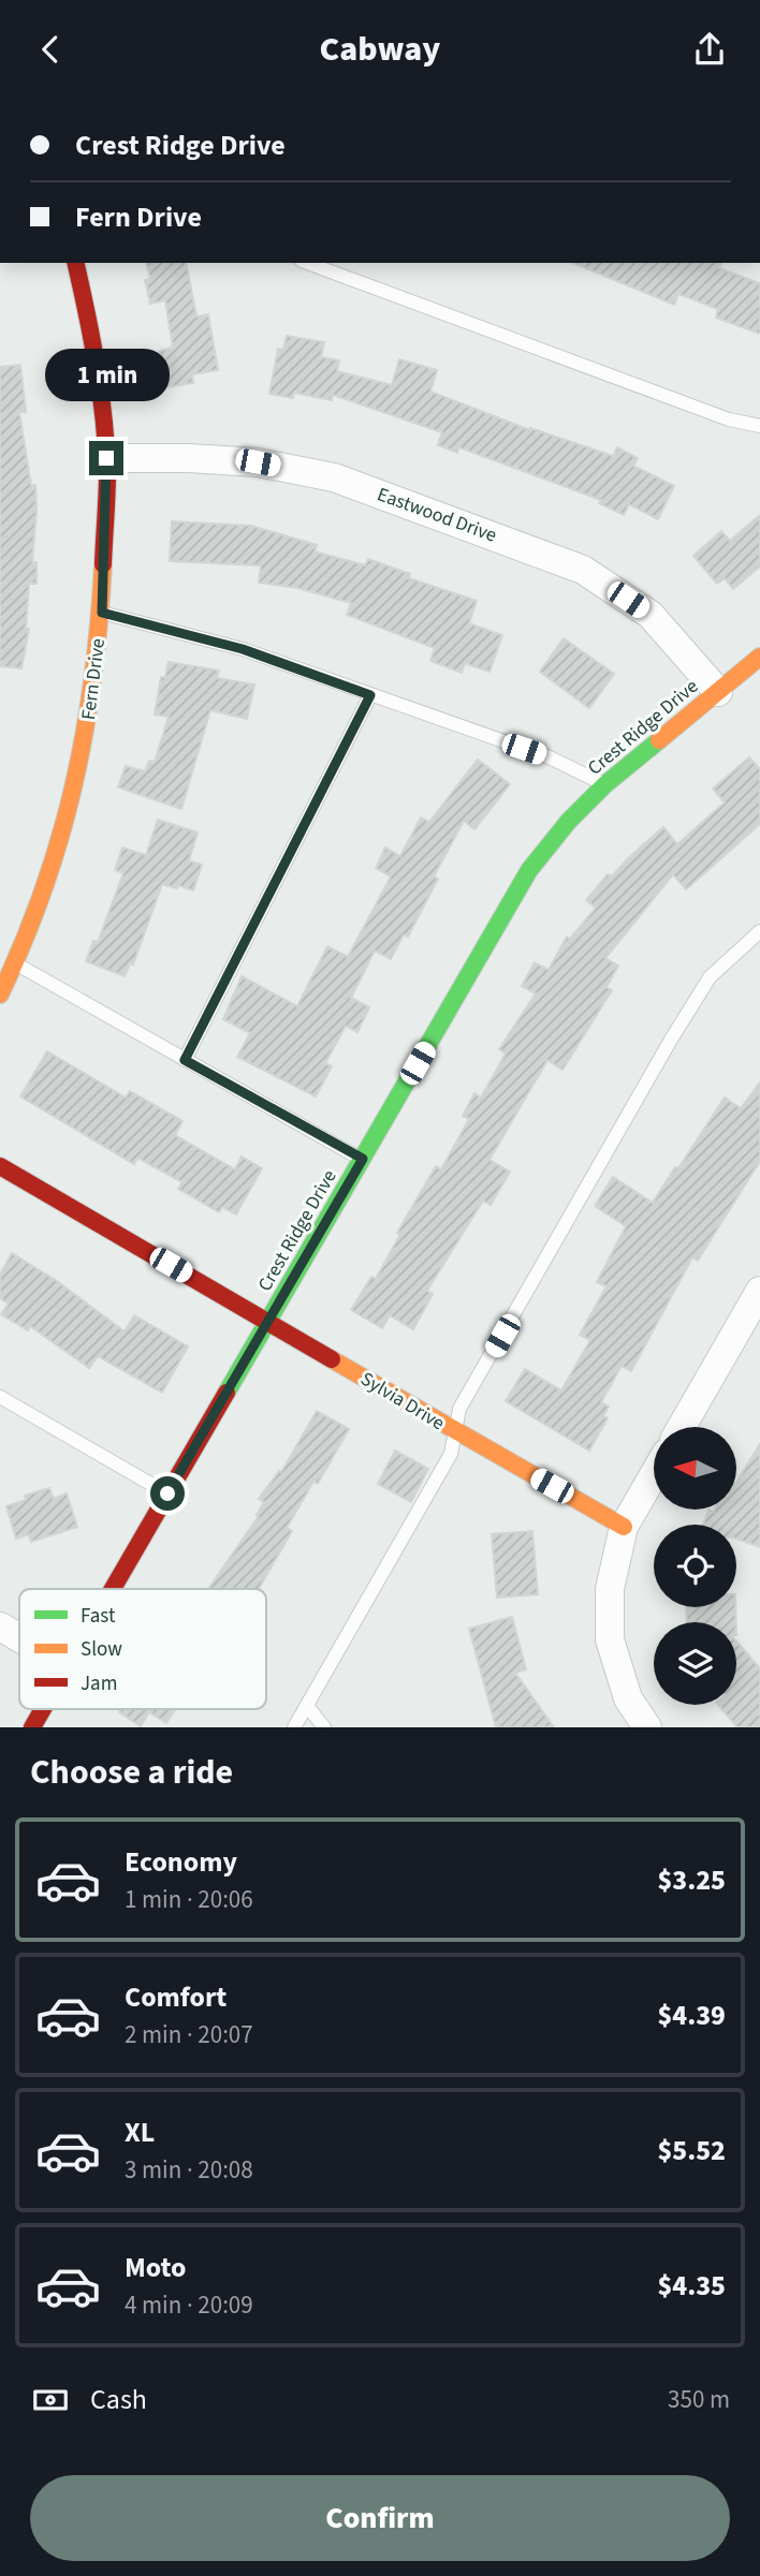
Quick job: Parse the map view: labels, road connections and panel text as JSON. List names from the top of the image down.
{
  "streets": {
    "street": [
      "Eastwood Drive",
      "Fern Drive",
      "Crest Ridge Drive",
      "Sylvia Drive"
    ]
  },
  "crossings": [
    ["Eastwood Drive", "Fern Drive"],
    ["Eastwood Drive", "Crest Ridge Drive"],
    ["Crest Ridge Drive", "Sylvia Drive"]
  ],
  "legend": ["Fast", "Slow", "Jam"],
  "north": "left",
  "page": {
    "header": "Cabway",
    "banner": ["Crest Ridge Drive", "Fern Drive"],
    "bubble": "1 min",
    "heading": "Choose a ride",
    "list": [
      {
        "name": "Economy",
        "note": "1 min · 20:06",
        "value": "$3.25"
      },
      {
        "name": "Comfort",
        "note": "2 min · 20:07",
        "value": "$4.39"
      },
      {
        "name": "XL",
        "note": "3 min · 20:08",
        "value": "$5.52"
      },
      {
        "name": "Moto",
        "note": "4 min · 20:09",
        "value": "$4.35"
      }
    ],
    "pay": ["Cash", "350 m"],
    "buttons": "Confirm"
  }
}
